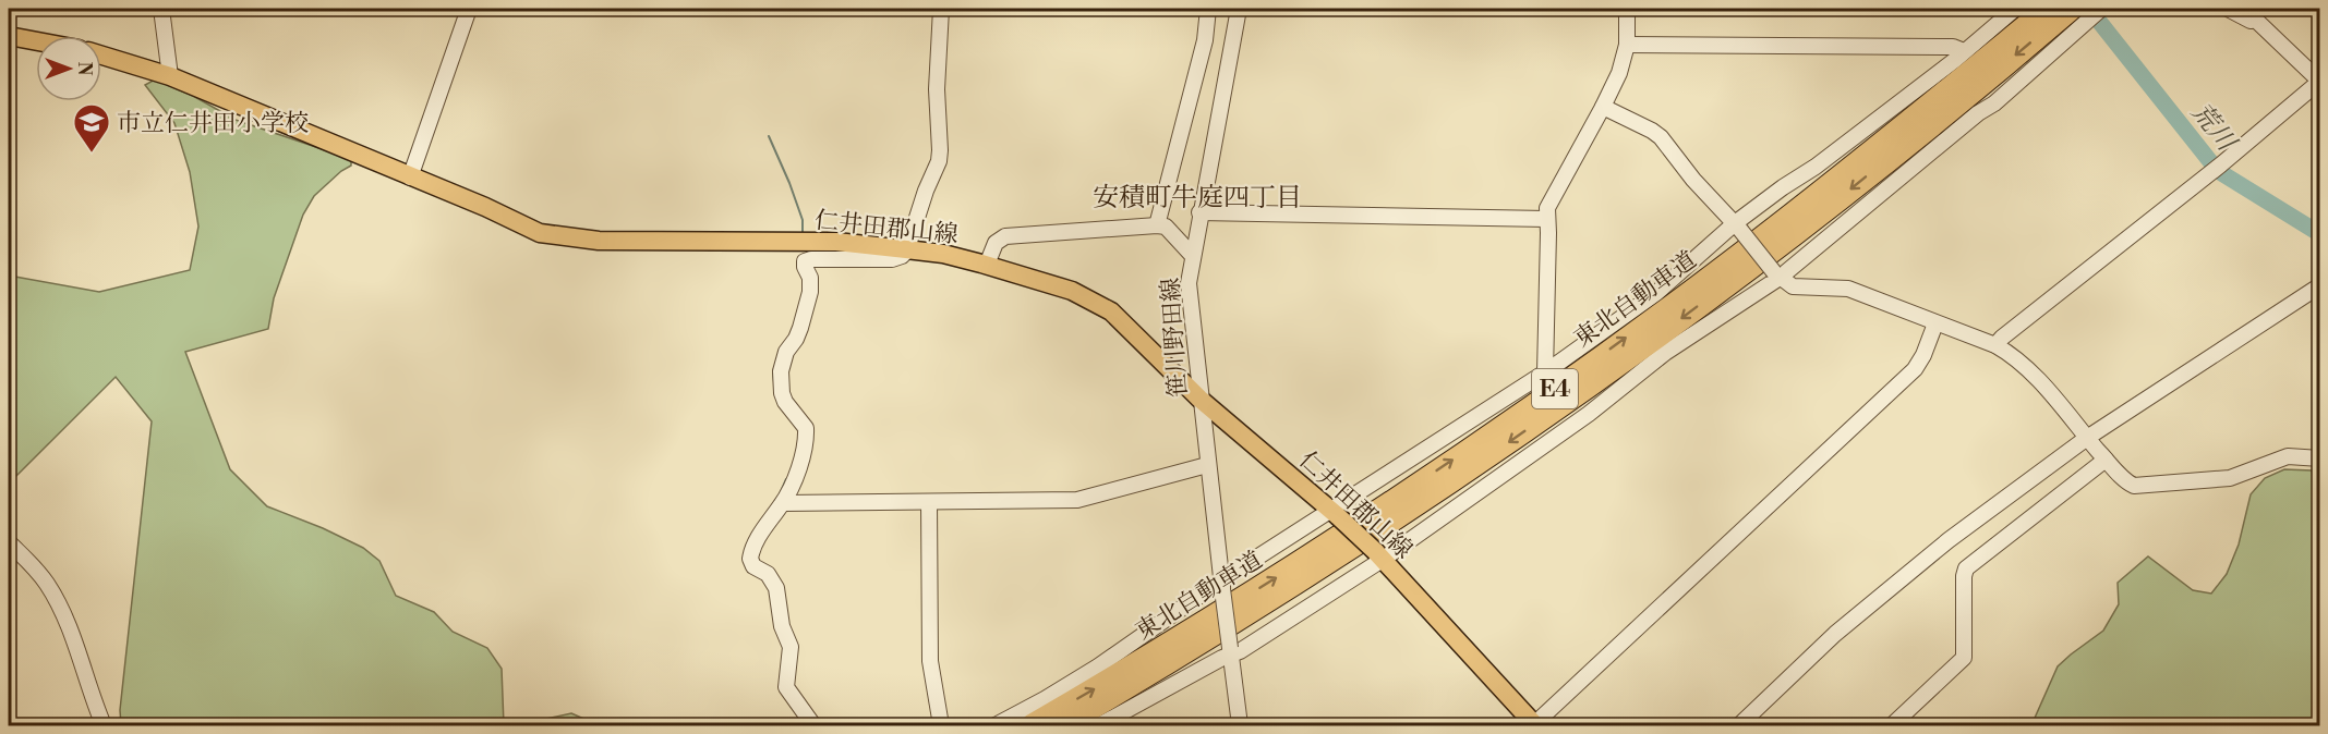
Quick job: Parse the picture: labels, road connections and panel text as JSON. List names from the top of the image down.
{
  "streets": {
    "highway": ["東北自動車道", "E4"],
    "main road": ["仁井田郡山線"],
    "street": ["笹川野田線"]
  },
  "crossings": [
    ["仁井田郡山線", "笹川野田線"]
  ],
  "districts": ["安積町牛庭四丁目"],
  "water": ["荒川"],
  "places": {
    "school or university": ["市立仁井田小学校"]
  },
  "north": "right"
}
